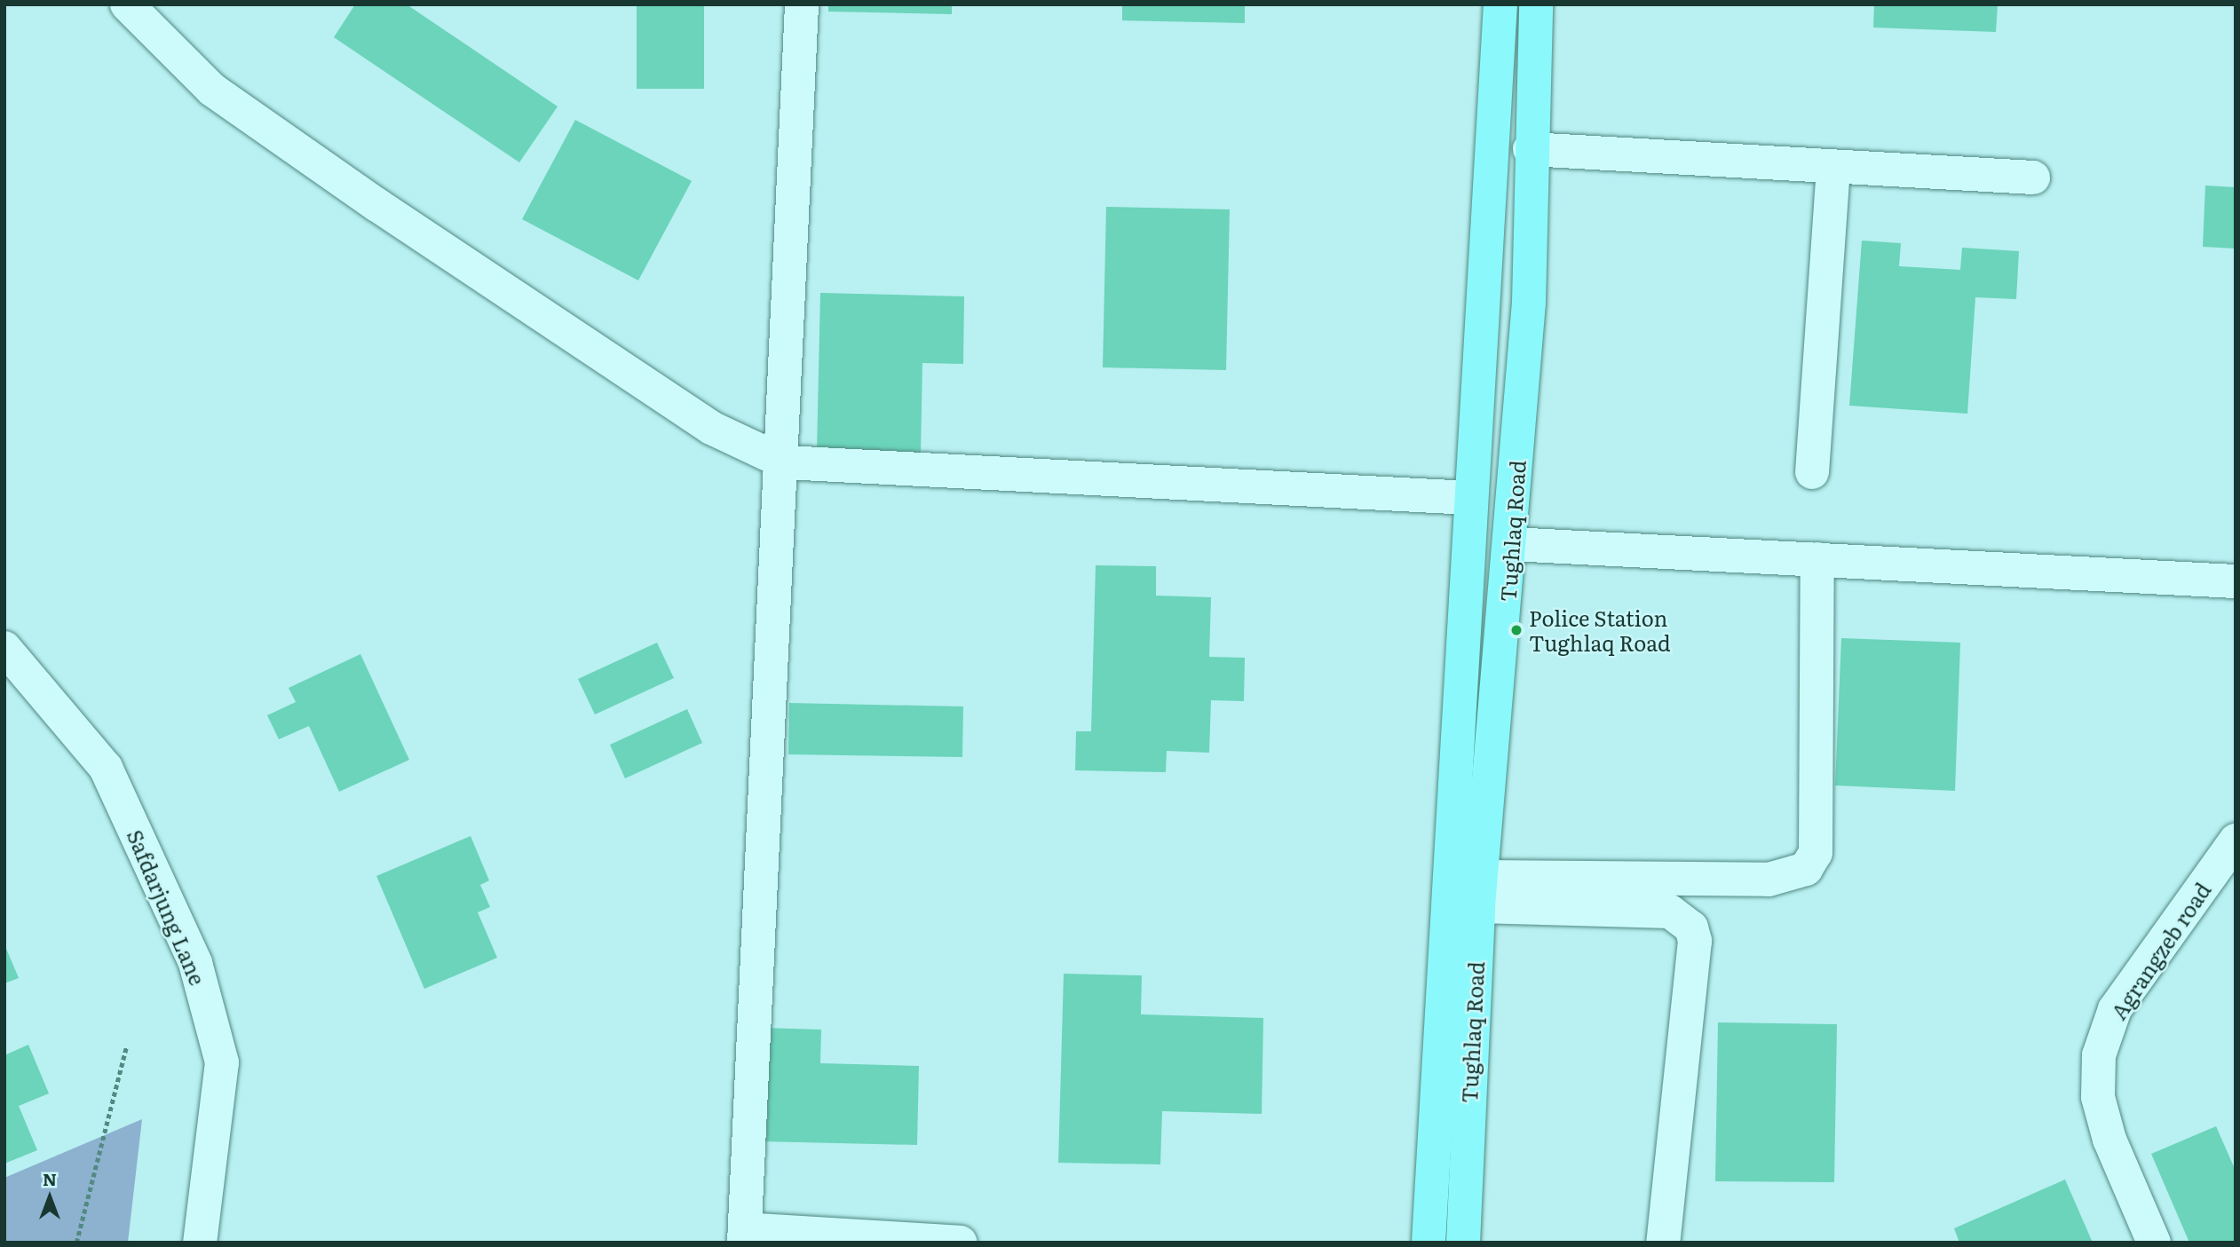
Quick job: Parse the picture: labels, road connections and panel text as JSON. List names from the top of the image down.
{
  "streets": {
    "main road": ["Tughlaq Road"],
    "street": ["Safdarjung Lane", "Agrangzeb road"]
  },
  "places": ["Police Station Tughlaq Road"],
  "north": "top"
}
